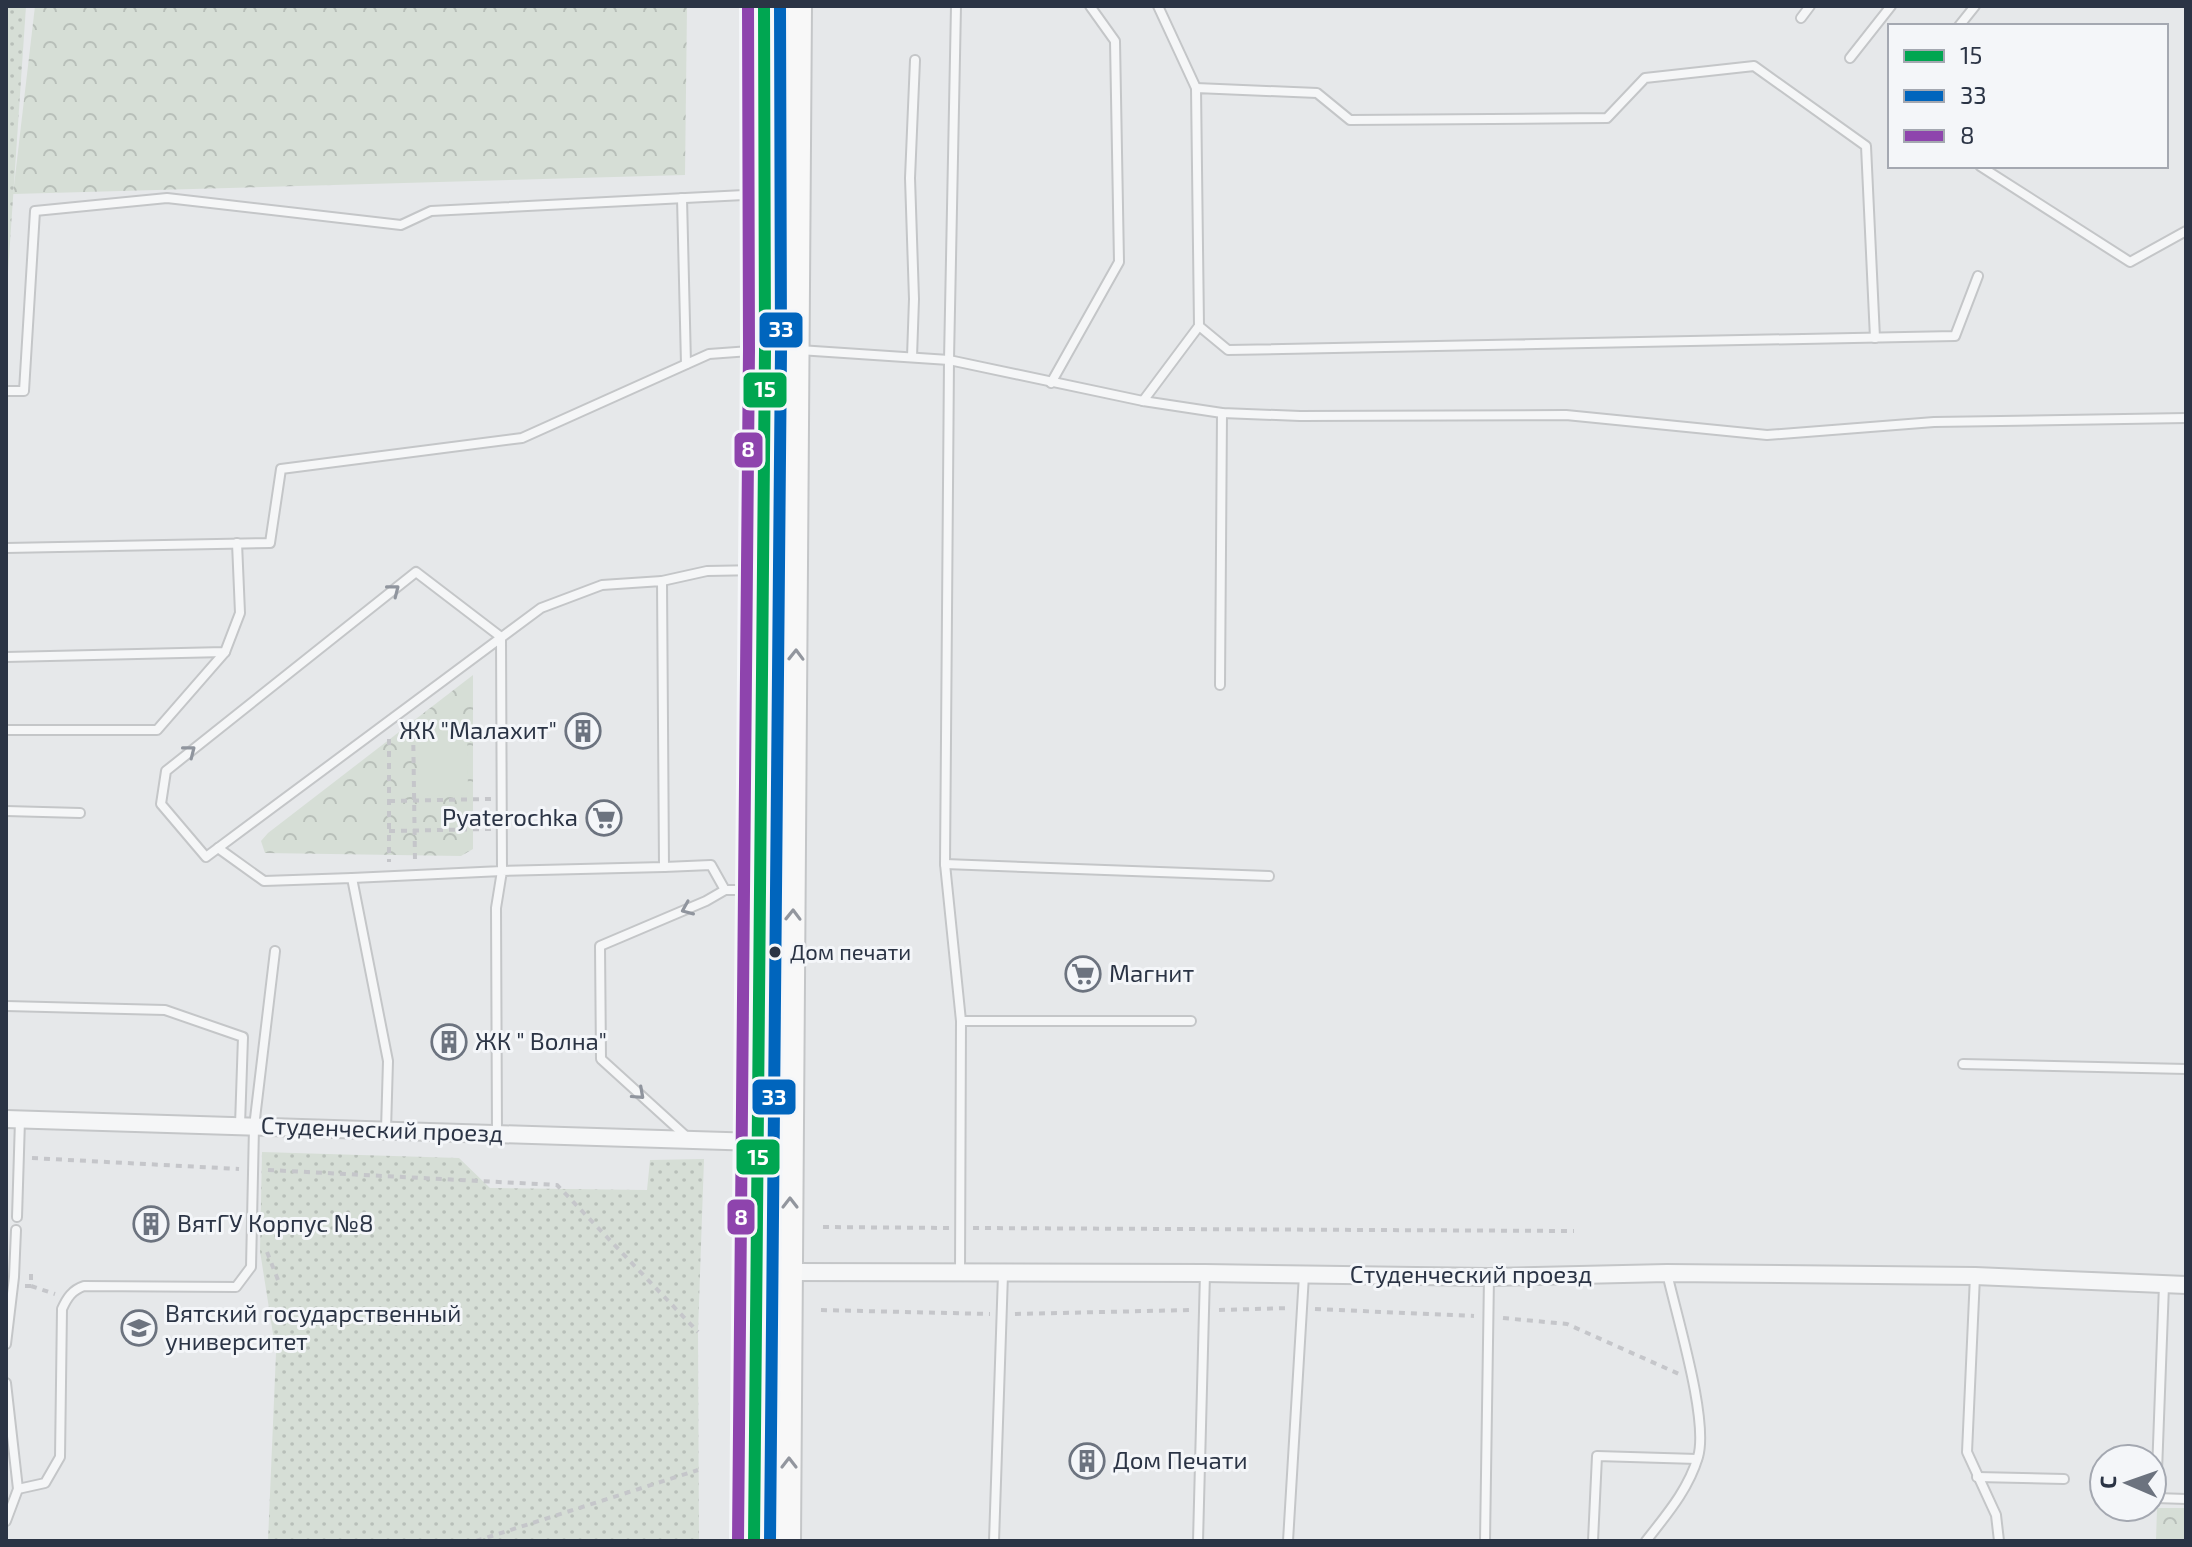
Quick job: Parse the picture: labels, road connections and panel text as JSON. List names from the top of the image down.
{
  "streets": {
    "main road": ["Студенческий проезд"]
  },
  "places": {
    "building": [
      "ЖК \"Малахит\"",
      "ЖК \" Волна\"",
      "ВятГУ Корпус №8",
      "Дом Печати"
    ],
    "supermarket": ["Pyaterochka", "Магнит"],
    "other": ["Дом печати"],
    "school or university": ["Вятский государственный университет"]
  },
  "lines": ["transit line 15", "transit line 33", "transit line 8"],
  "legend": ["15", "33", "8"],
  "north": "left"
}
